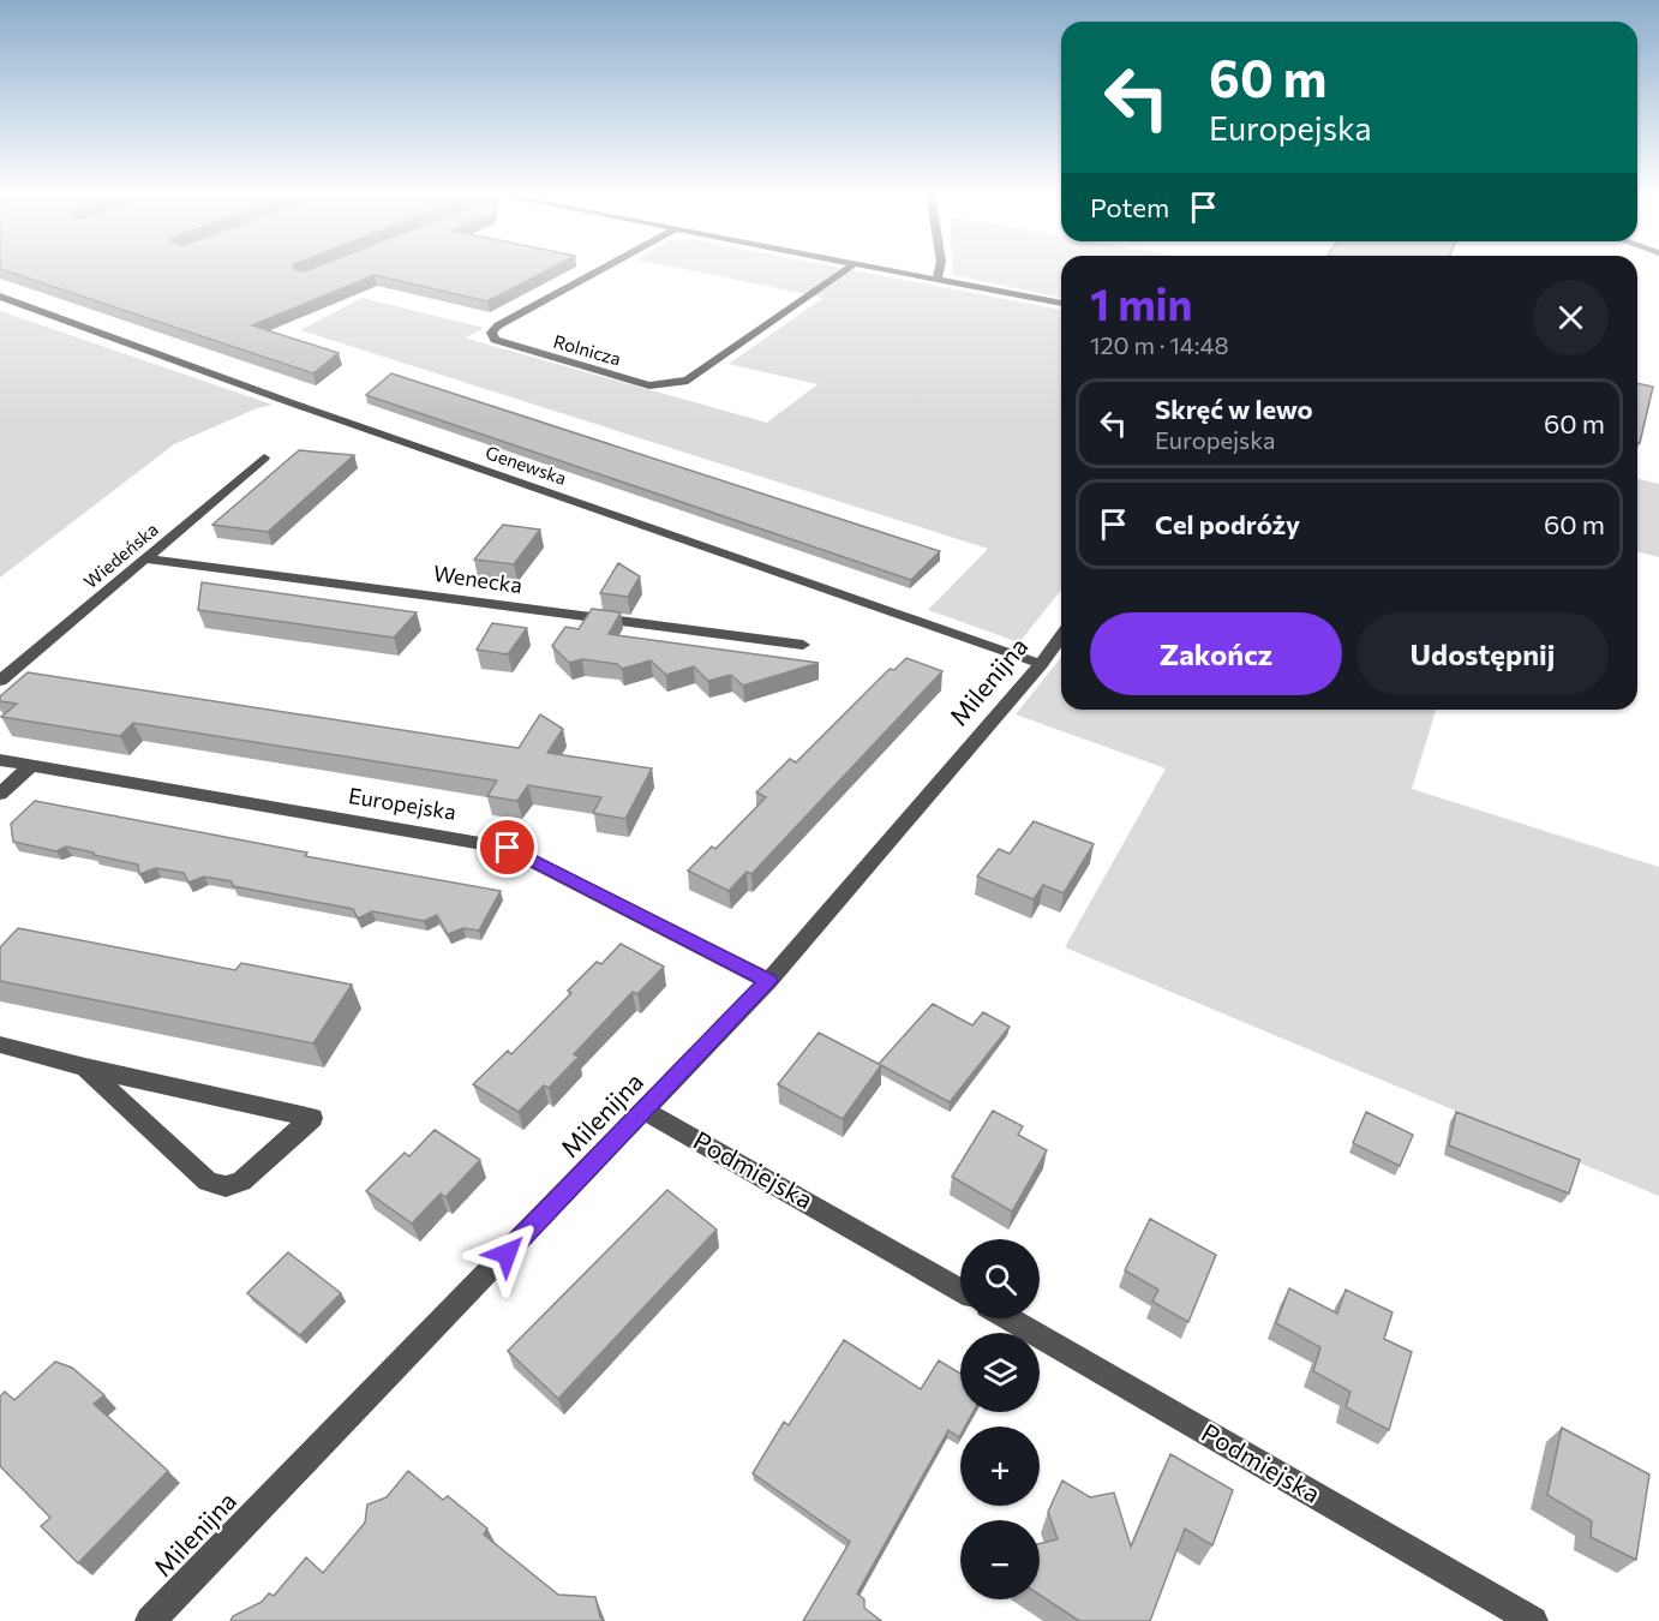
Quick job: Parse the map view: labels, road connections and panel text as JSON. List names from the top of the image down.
{
  "streets": {
    "street": [
      "Rolnicza",
      "Genewska",
      "Wiedeńska",
      "Wenecka",
      "Milenijna",
      "Europejska",
      "Podmiejska"
    ]
  },
  "crossings": [
    ["Genewska", "Milenijna"],
    ["Wiedeńska", "Wenecka"],
    ["Milenijna", "Europejska"],
    ["Milenijna", "Podmiejska"]
  ],
  "page": {
    "turn": ["60 m", "Europejska"],
    "then": "Potem",
    "heading": ["1 min", "120 m · 14:48"],
    "list": [
      {
        "name": "Skręć w lewo",
        "note": "Europejska",
        "value": "60 m"
      },
      {
        "name": "Cel podróży",
        "value": "60 m"
      }
    ],
    "buttons": ["Zakończ", "Udostępnij"],
    "map_buttons": ["+", "−"]
  }
}
